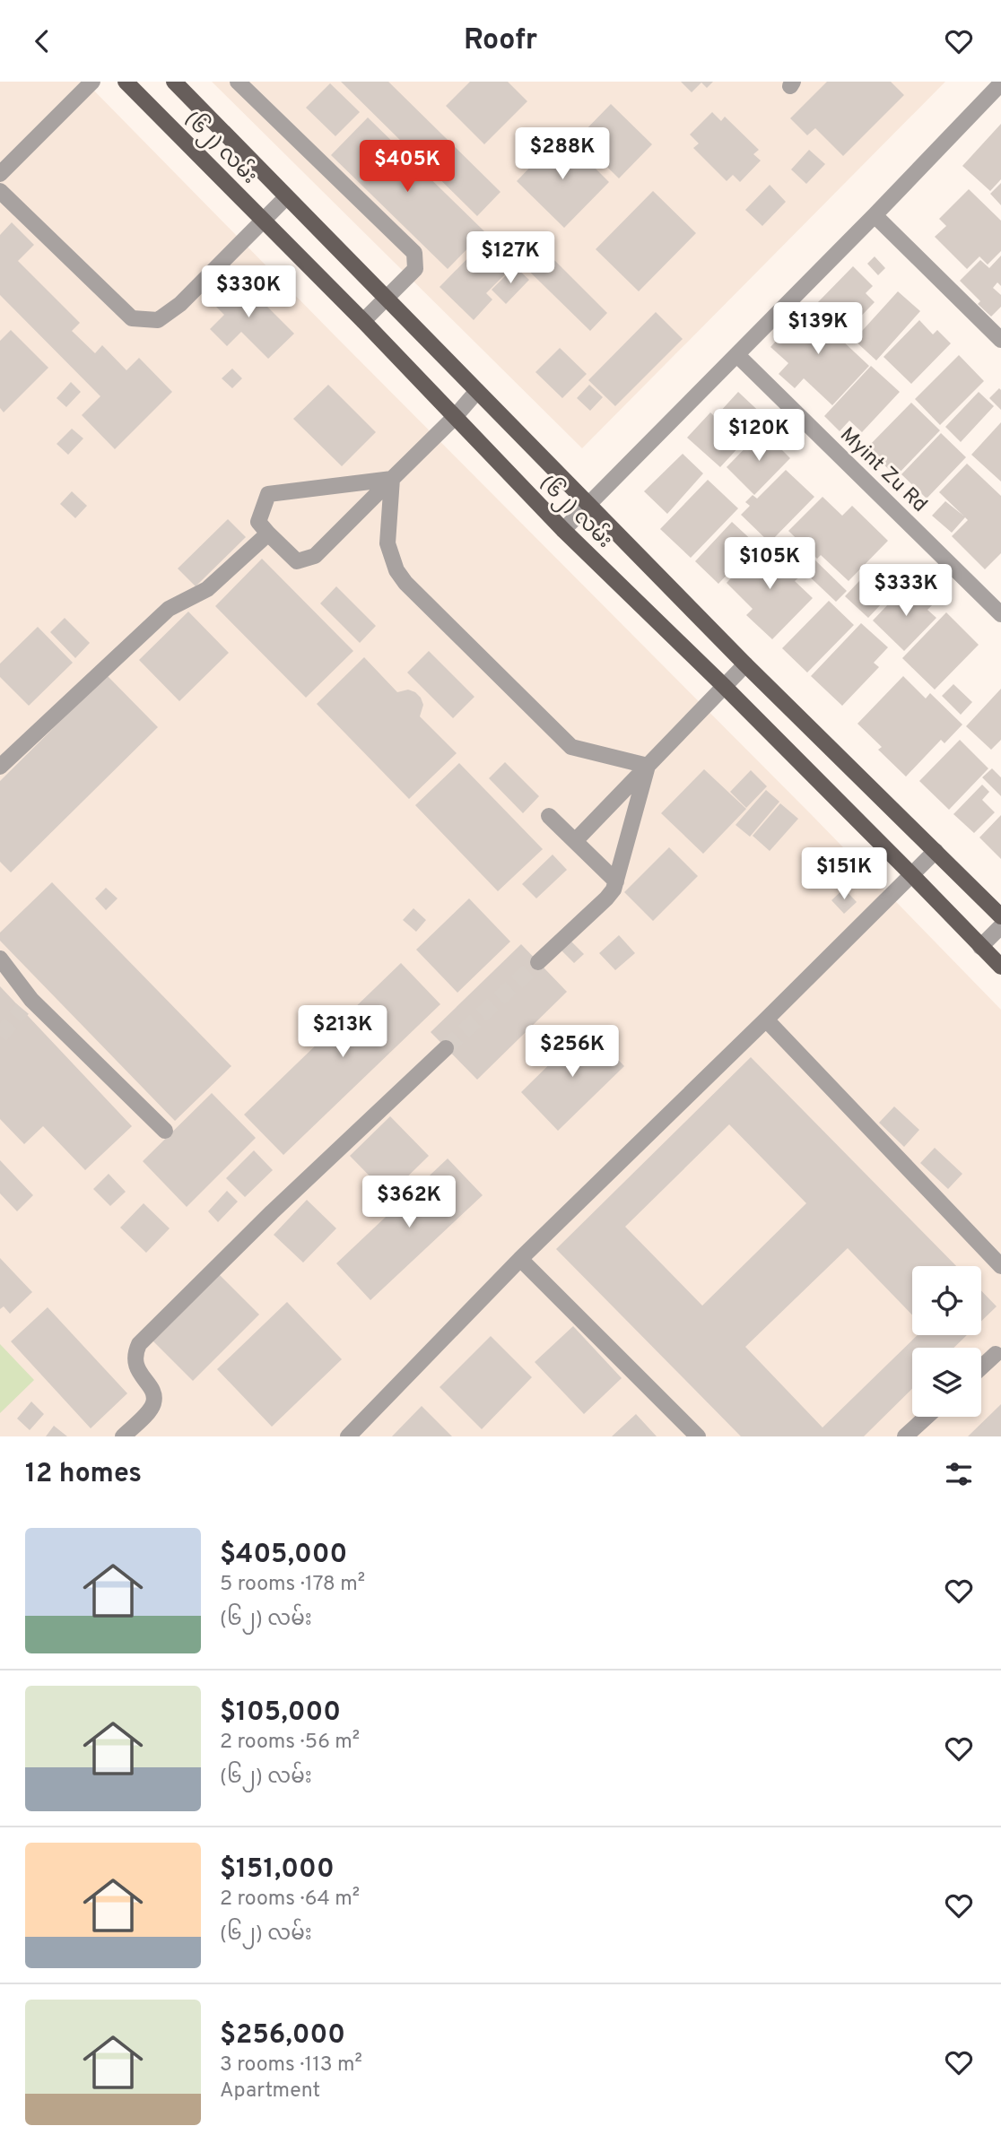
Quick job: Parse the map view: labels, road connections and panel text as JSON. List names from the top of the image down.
{
  "streets": {
    "main road": ["(၆၂) လမ်း"],
    "street": ["Myint Zu Rd"]
  },
  "page": {
    "header": "Roofr",
    "price": [
      "$288K",
      "$405K",
      "$127K",
      "$330K",
      "$139K",
      "$120K",
      "$105K",
      "$333K",
      "$151K",
      "$213K",
      "$256K",
      "$362K"
    ],
    "heading": "12 homes",
    "list": [
      {
        "name": "$405,000",
        "note": "5 rooms · 178 m² · (၆၂) လမ်း"
      },
      {
        "name": "$105,000",
        "note": "2 rooms · 56 m² · (၆၂) လမ်း"
      },
      {
        "name": "$151,000",
        "note": "2 rooms · 64 m² · (၆၂) လမ်း"
      },
      {
        "name": "$256,000",
        "note": "3 rooms · 113 m² · Apartment"
      }
    ]
  }
}
